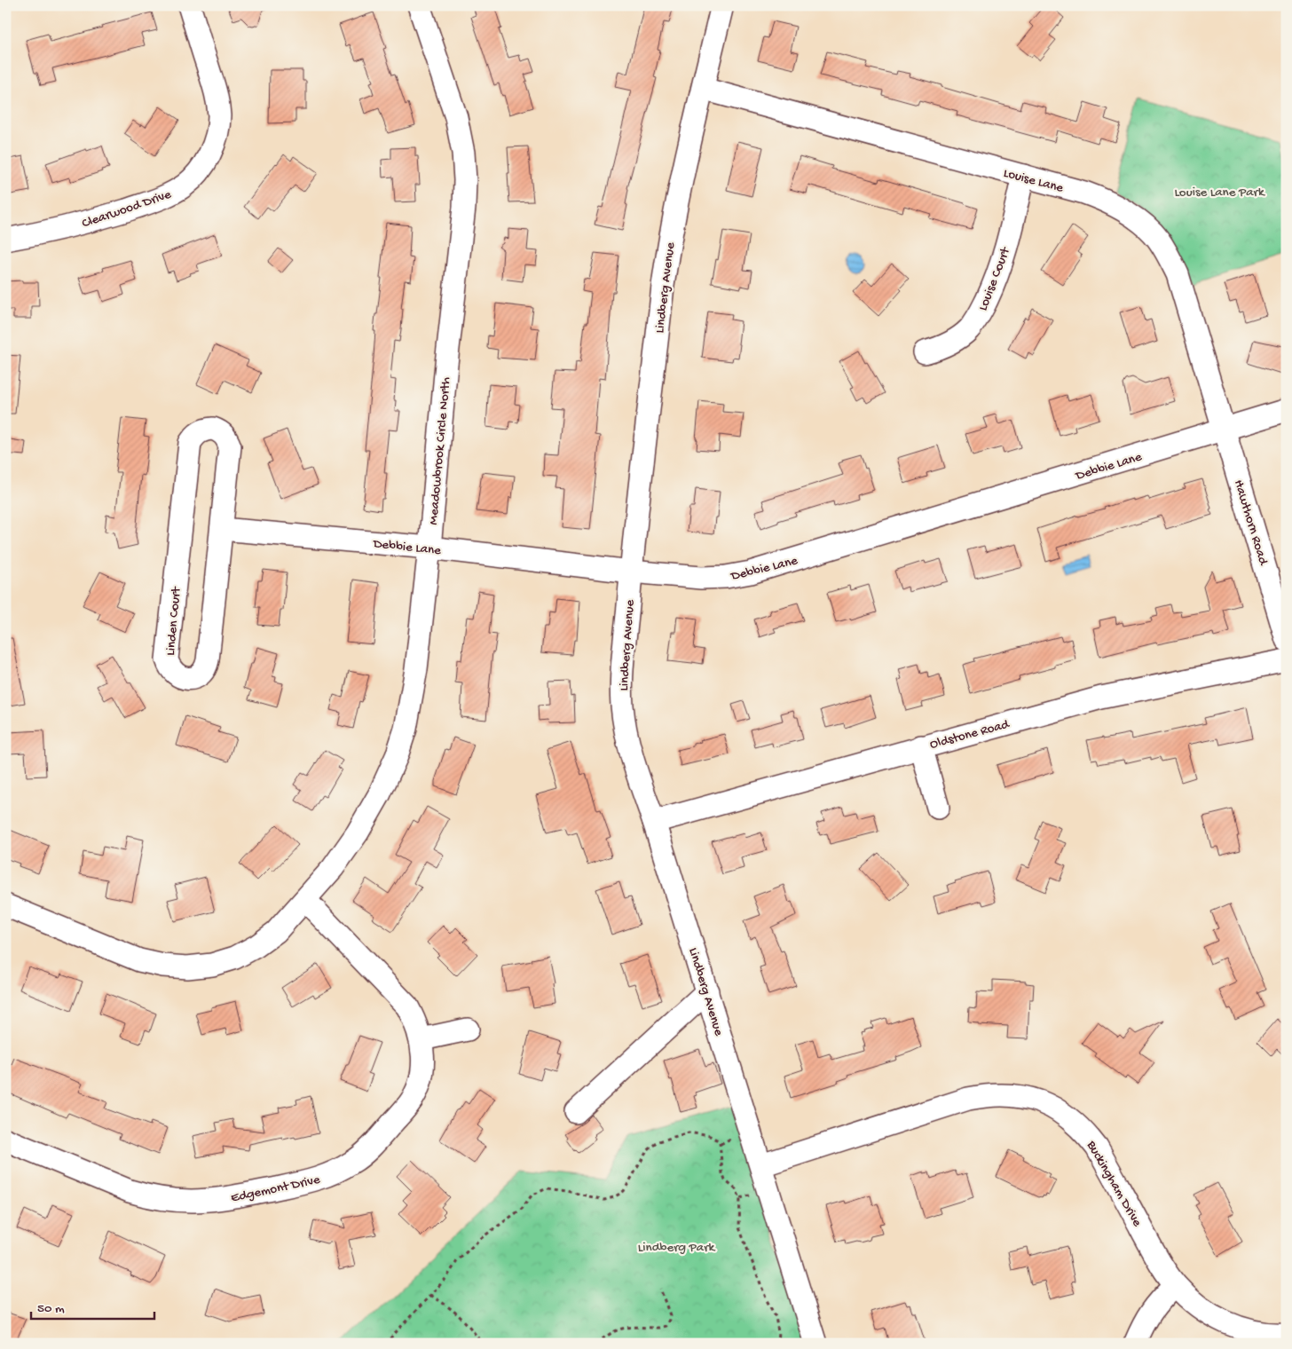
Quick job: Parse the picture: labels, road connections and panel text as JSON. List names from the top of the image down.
{
  "streets": {
    "street": [
      "Louise Lane",
      "Clearwood Drive",
      "Louise Court",
      "Lindberg Avenue",
      "Meadowbrook Circle North",
      "Debbie Lane",
      "Hawthorn Road",
      "Linden Court",
      "Oldstone Road",
      "Buckingham Drive",
      "Edgemont Drive"
    ]
  },
  "crossings": [
    ["Louise Lane", "Louise Court"],
    ["Louise Lane", "Lindberg Avenue"],
    ["Louise Lane", "Debbie Lane"],
    ["Louise Lane", "Hawthorn Road"],
    ["Lindberg Avenue", "Debbie Lane"],
    ["Lindberg Avenue", "Oldstone Road"],
    ["Lindberg Avenue", "Buckingham Drive"],
    ["Meadowbrook Circle North", "Debbie Lane"],
    ["Meadowbrook Circle North", "Edgemont Drive"],
    ["Debbie Lane", "Hawthorn Road"],
    ["Debbie Lane", "Linden Court"]
  ],
  "parks": ["Louise Lane Park", "Lindberg Park"],
  "scale_bar": "50 m"
}
